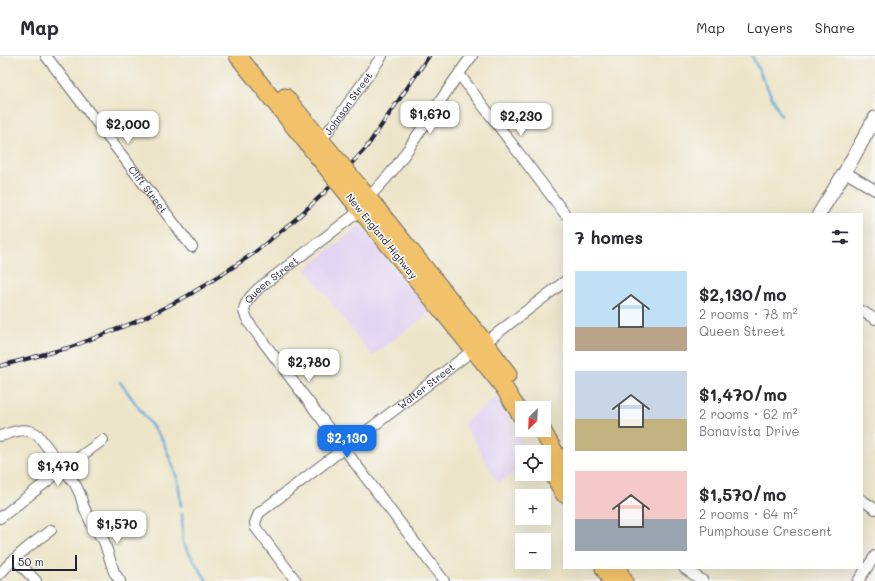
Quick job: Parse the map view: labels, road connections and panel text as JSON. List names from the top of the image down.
{
  "streets": {
    "highway": ["New England Highway"],
    "street": [
      "Johnson Street",
      "Clift Street",
      "Queen Street",
      "Walter Street"
    ]
  },
  "crossings": [
    ["Johnson Street", "New England Highway"],
    ["New England Highway", "Queen Street"],
    ["New England Highway", "Walter Street"],
    ["Queen Street", "Walter Street"]
  ],
  "scale_bar": "50 m",
  "north": "bottom left",
  "page": {
    "header": "Map",
    "nav": ["Map", "Layers", "Share"],
    "price": [
      "$1,670",
      "$2,230",
      "$2,000",
      "$2,780",
      "$2,130",
      "$1,470",
      "$1,570"
    ],
    "heading": "7 homes",
    "list": [
      {
        "name": "$2,130/mo",
        "note": "2 rooms · 78 m² · Queen Street"
      },
      {
        "name": "$1,470/mo",
        "note": "2 rooms · 62 m² · Bonavista Drive"
      },
      {
        "name": "$1,570/mo",
        "note": "2 rooms · 64 m² · Pumphouse Crescent"
      }
    ],
    "map_buttons": ["+", "−"],
    "scale": "50 m"
  }
}
